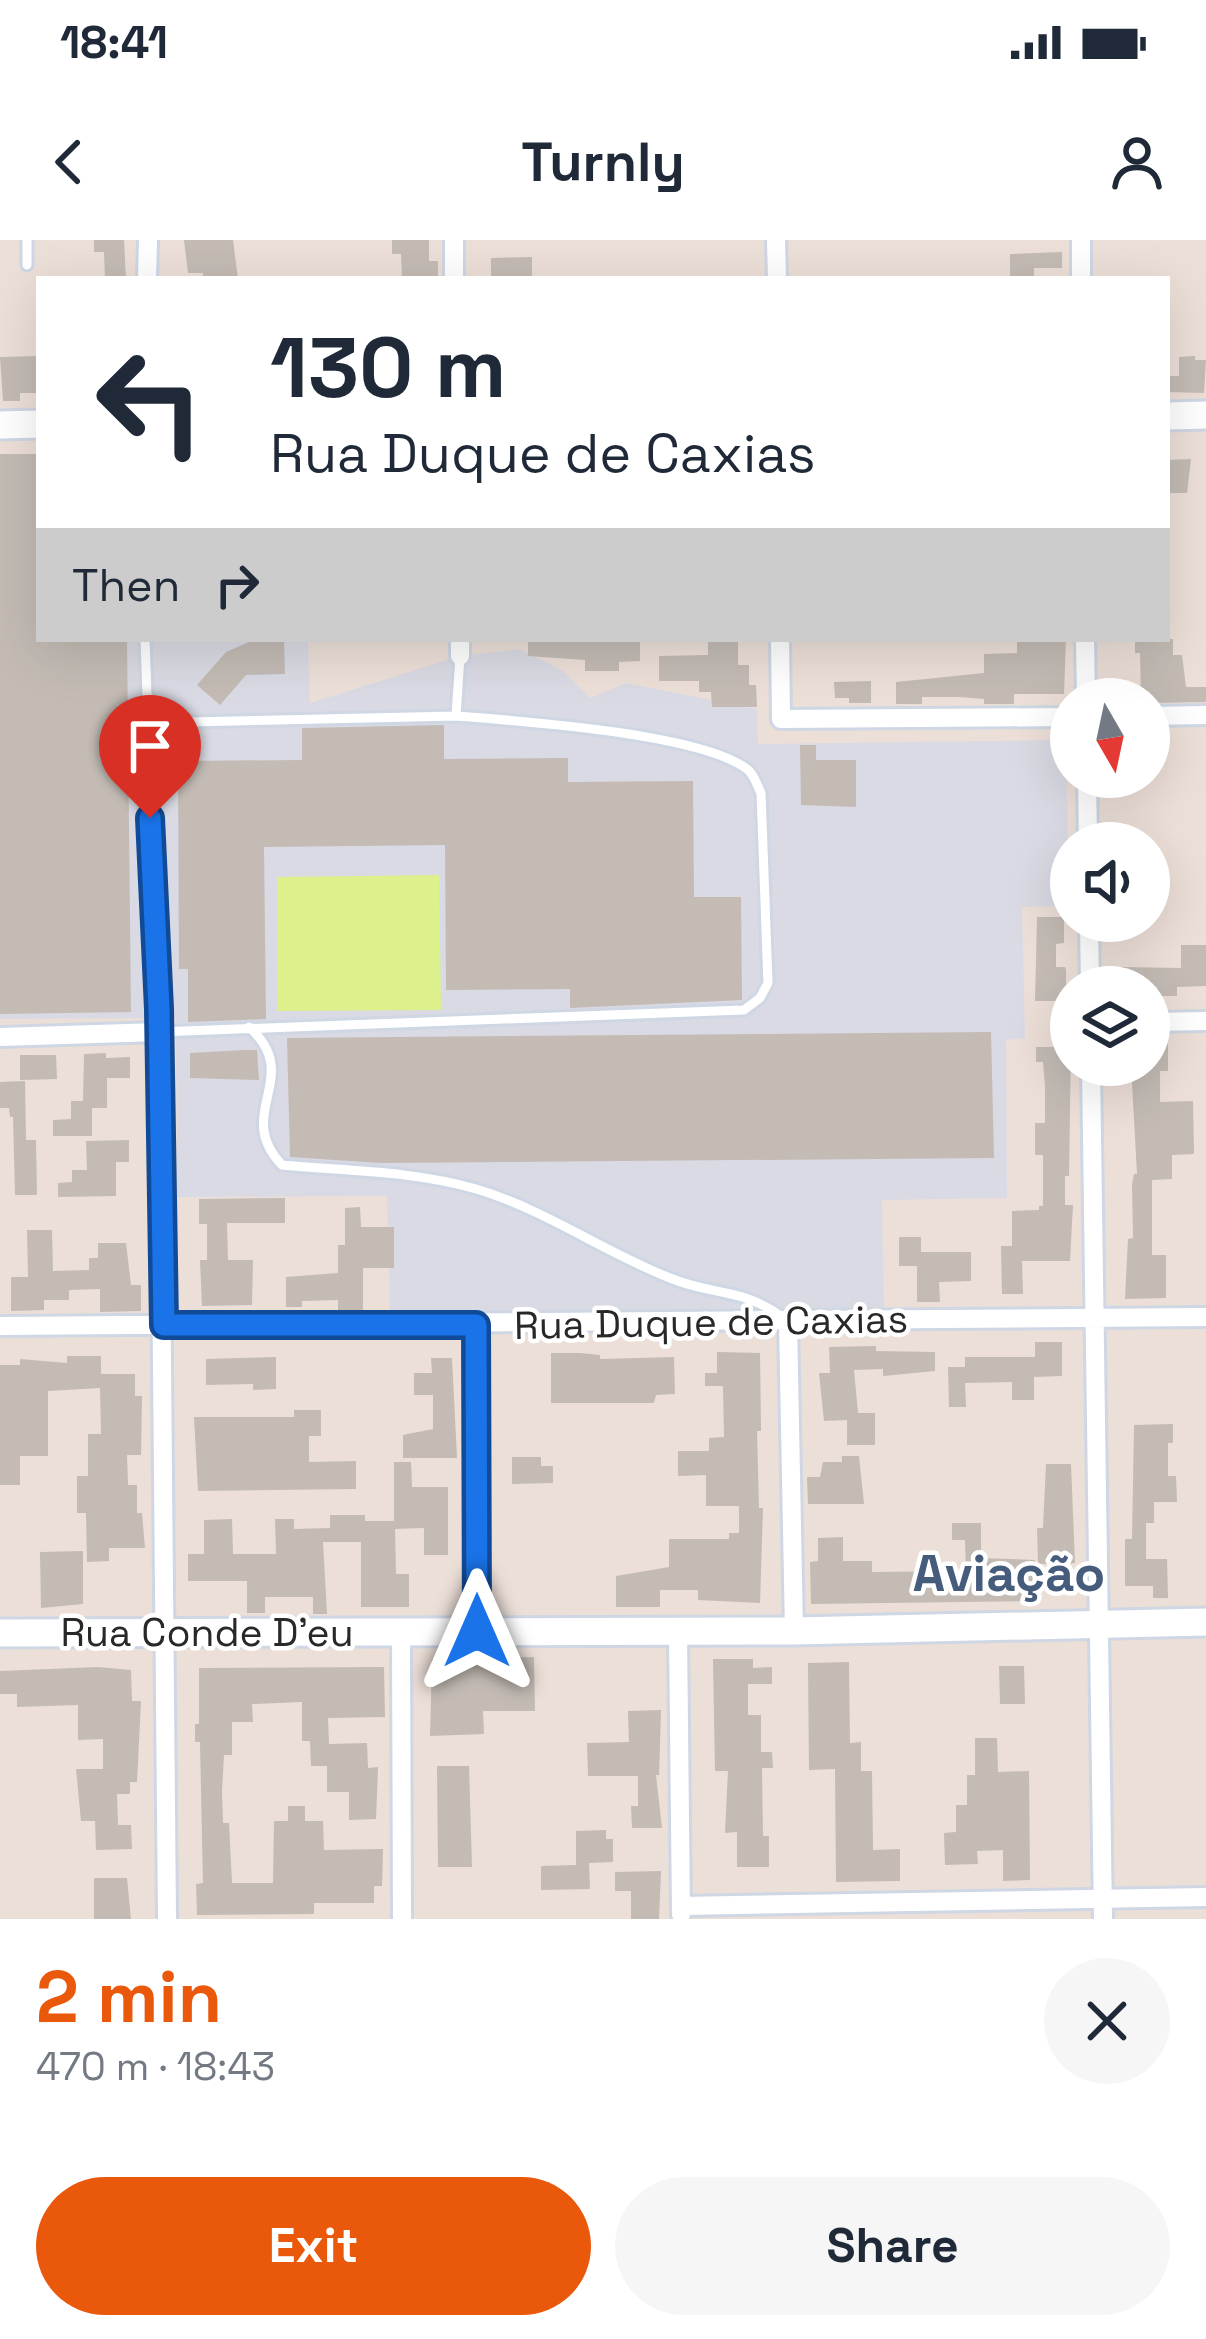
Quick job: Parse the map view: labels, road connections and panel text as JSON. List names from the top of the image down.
{
  "streets": {
    "street": ["Rua Duque de Caxias", "Rua Conde D'eu"]
  },
  "districts": ["Aviação"],
  "north": "bottom",
  "page": {
    "status": "18:41",
    "header": "Turnly",
    "turn": ["130 m", "Rua Duque de Caxias"],
    "then": "Then",
    "heading": ["2 min", "470 m · 18:43"],
    "buttons": ["Exit", "Share"]
  }
}
